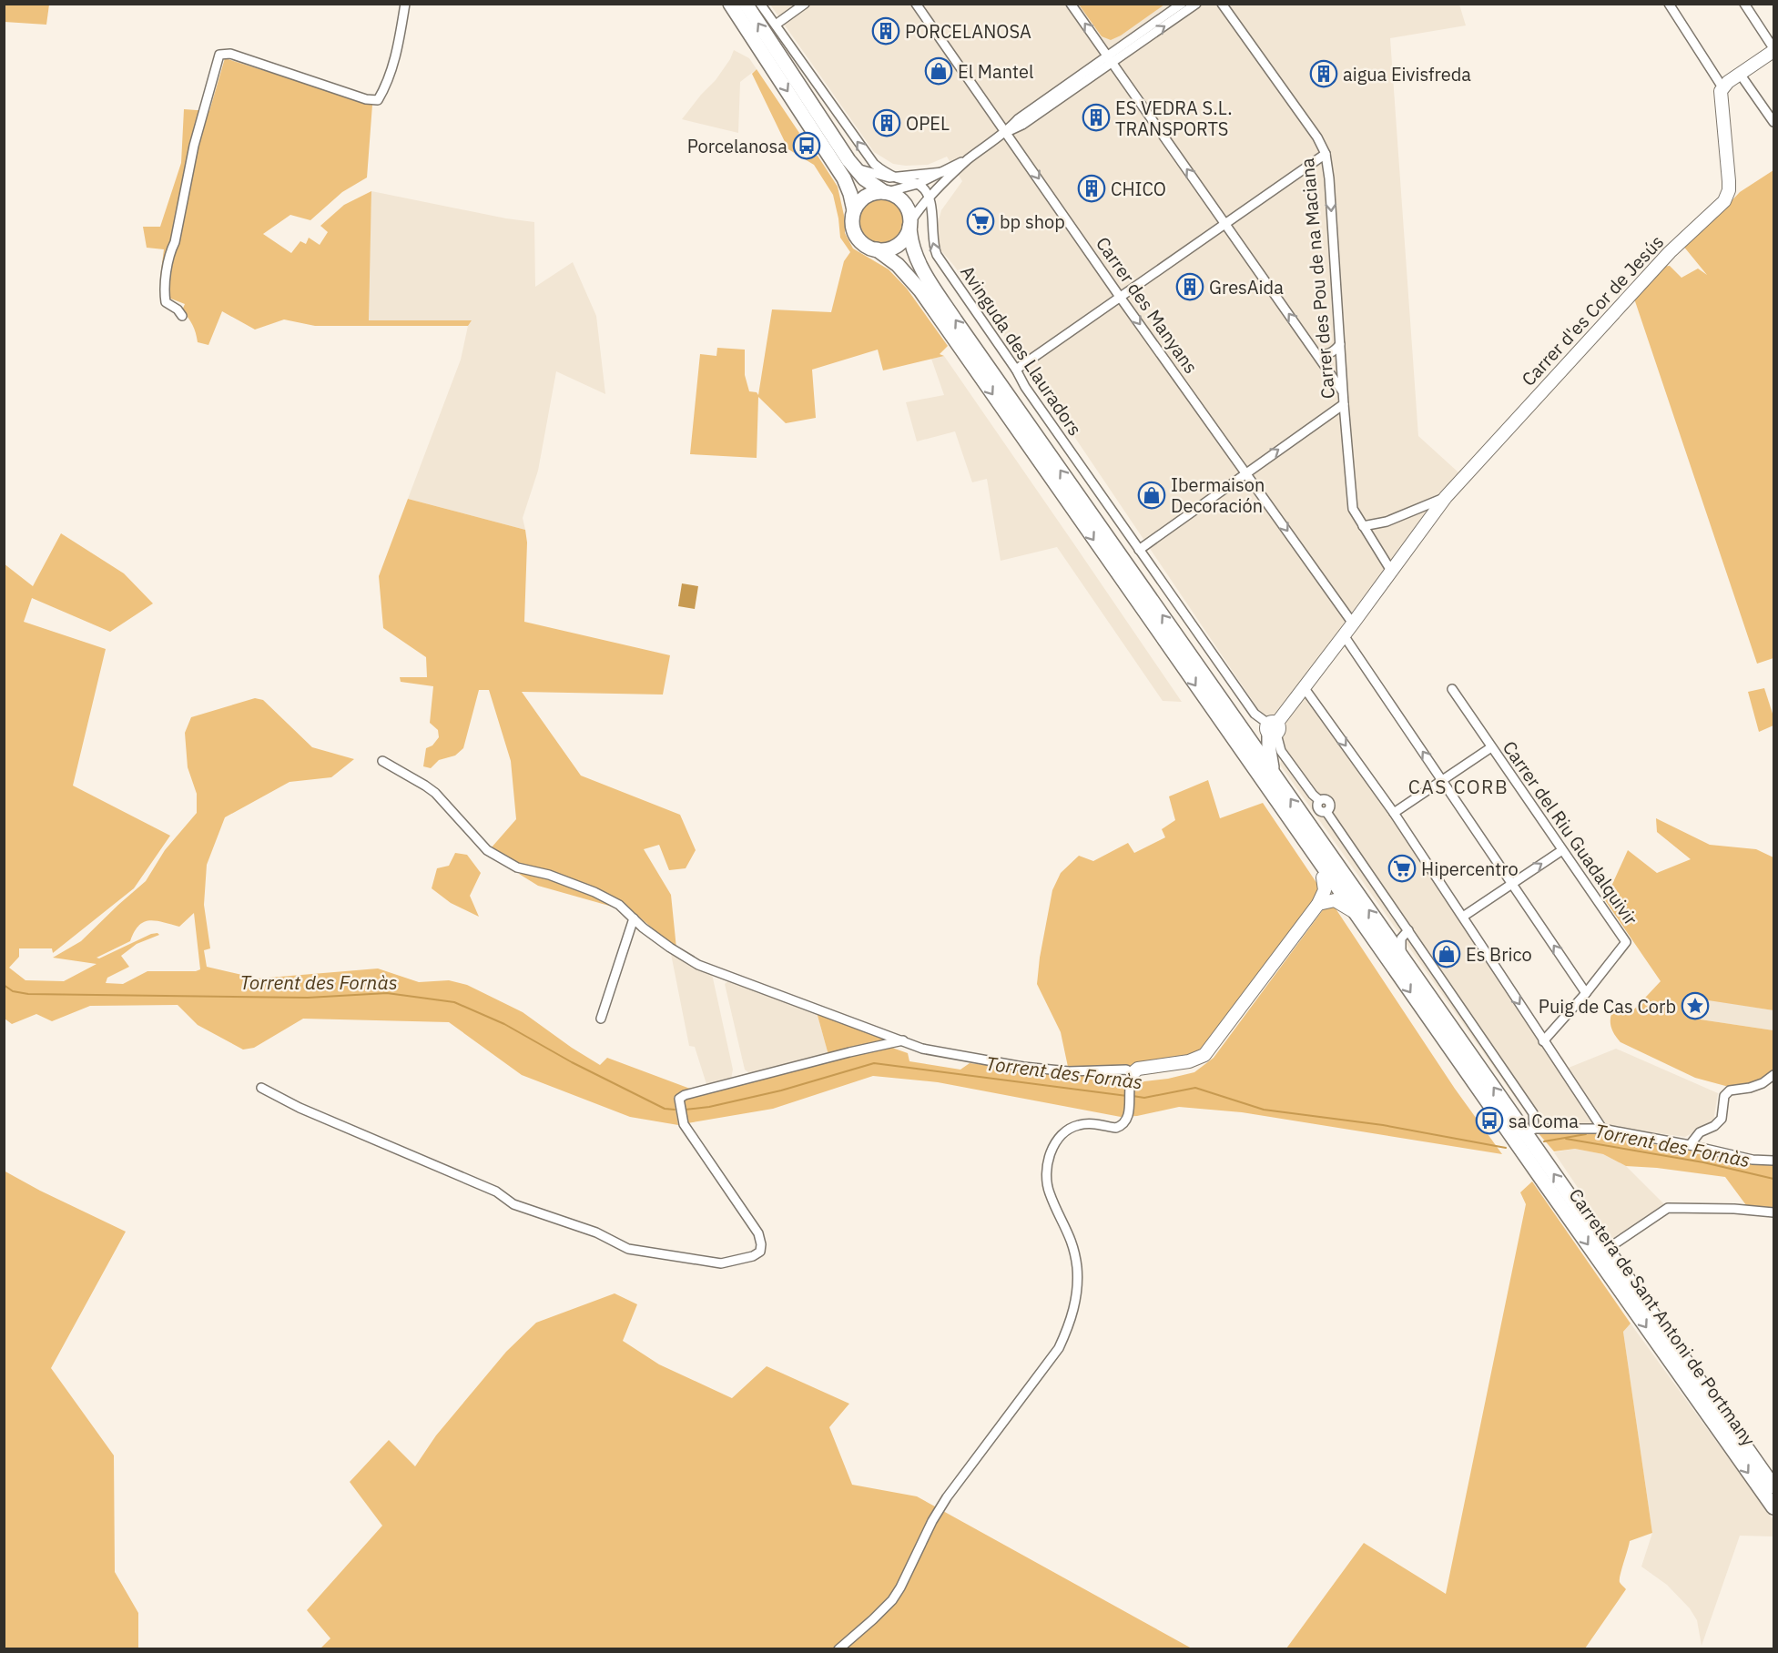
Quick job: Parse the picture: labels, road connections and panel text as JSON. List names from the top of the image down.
{
  "streets": {
    "main road": ["Carretera de Sant Antoni de Portmany"],
    "street": [
      "Carrer des Pou de na Maciana",
      "Carrer des Manyans",
      "Carrer d'es Cor de Jesús",
      "Avinguda des Llauradors",
      "Carrer del Riu Guadalquivir"
    ]
  },
  "crossings": [
    ["Carrer des Pou de na Maciana", "Carrer d'es Cor de Jesús"],
    ["Carrer des Manyans", "Carrer d'es Cor de Jesús"],
    ["Carrer d'es Cor de Jesús", "Avinguda des Llauradors"],
    ["Avinguda des Llauradors", "Carretera de Sant Antoni de Portmany"]
  ],
  "one_way": ["Carrer des Manyans"],
  "districts": ["CAS CORB"],
  "water": ["Torrent des Fornàs"],
  "places": {
    "building": [
      "PORCELANOSA",
      "aigua Eivisfreda",
      "ES VEDRA S.L. TRANSPORTS",
      "OPEL",
      "CHICO",
      "GresAida"
    ],
    "shop": ["El Mantel", "Ibermaison Decoración", "Es Brico"],
    "bus stop": ["Porcelanosa", "sa Coma"],
    "supermarket": ["bp shop", "Hipercentro"],
    "place": ["Puig de Cas Corb"]
  }
}
